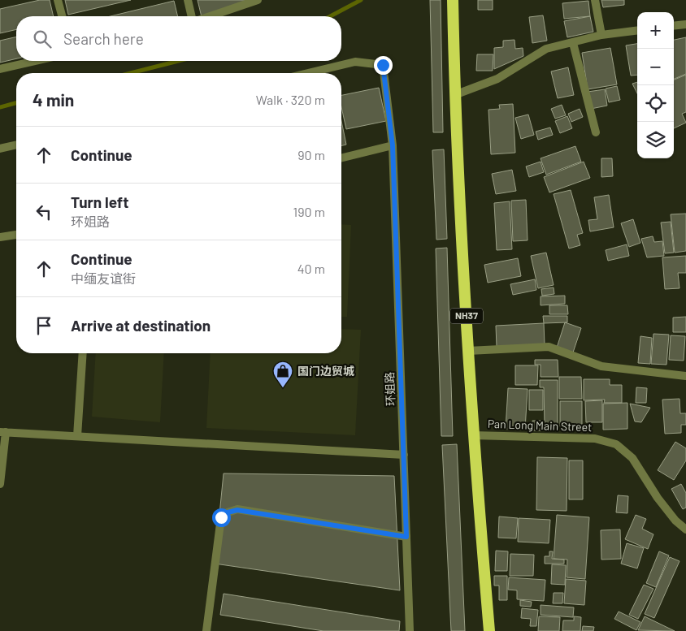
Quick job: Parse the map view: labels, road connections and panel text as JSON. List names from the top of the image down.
{
  "streets": {
    "highway": ["NH37"],
    "street": ["环姐路", "Pan Long Main Street"]
  },
  "crossings": [
    ["NH37", "Pan Long Main Street"]
  ],
  "places": {
    "shop": ["国门边贸城"]
  },
  "page": {
    "map_buttons": ["+", "−"],
    "search": "Search here",
    "heading": ["4 min", "Walk · 320 m"],
    "list": [
      ["Continue", "90 m"],
      ["Turn left", "环姐路", "190 m"],
      ["Continue", "中缅友谊街", "40 m"],
      "Arrive at destination"
    ]
  }
}
